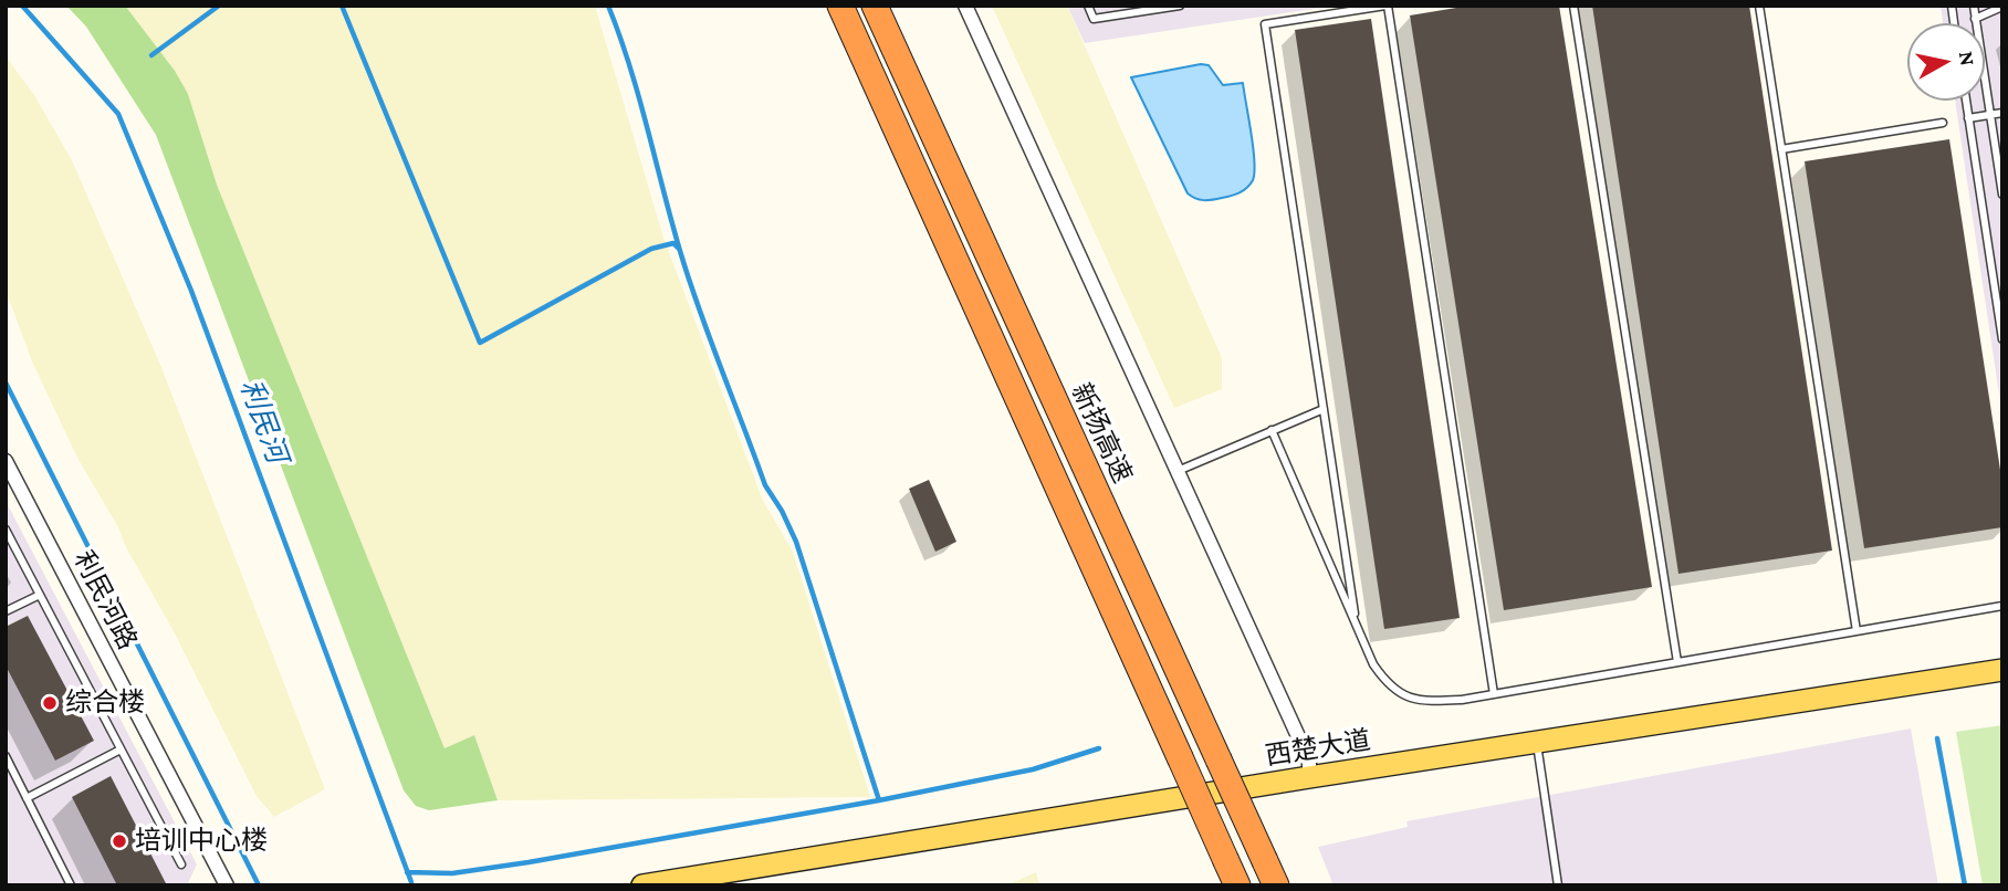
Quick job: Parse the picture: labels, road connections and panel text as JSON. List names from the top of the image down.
{
  "streets": {
    "highway": ["新扬高速"],
    "main road": ["西楚大道"],
    "street": ["利民河路"]
  },
  "water": ["利民河"],
  "places": ["综合楼", "培训中心楼"],
  "north": "right"
}
